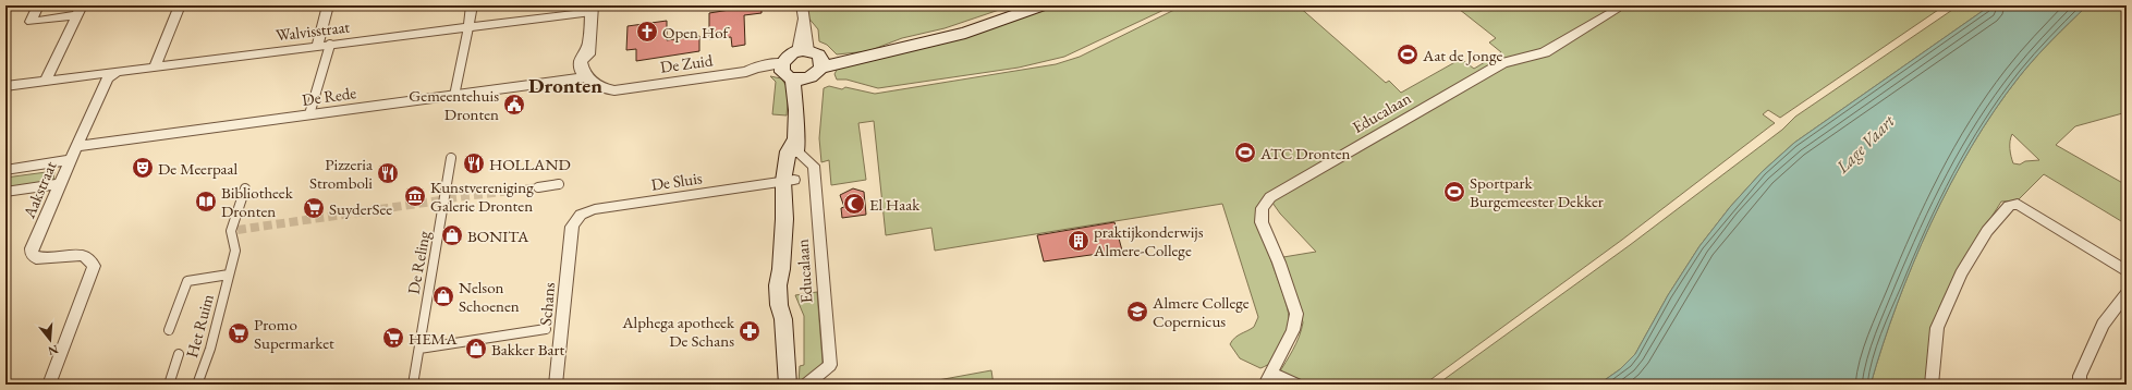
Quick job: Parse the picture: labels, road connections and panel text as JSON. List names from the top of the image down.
{
  "streets": {
    "street": [
      "Walvisstraat",
      "De Zuid",
      "De Rede",
      "Educalaan",
      "De Sluis",
      "Aakstraat",
      "De Reling",
      "Schans",
      "Het Ruim"
    ]
  },
  "crossings": [
    ["Walvisstraat", "De Zuid"],
    ["Walvisstraat", "Aakstraat"],
    ["De Zuid", "De Rede"],
    ["De Rede", "Aakstraat"],
    ["De Sluis", "Schans"]
  ],
  "districts": ["Dronten"],
  "water": ["Lage Vaart"],
  "places": {
    "church": ["Open Hof"],
    "sports": ["Aat de Jonge", "ATC Dronten", "Sportpark Burgemeester Dekker"],
    "public building": ["Gemeentehuis Dronten"],
    "restaurant": ["HOLLAND", "Pizzeria Stromboli"],
    "theatre": ["De Meerpaal"],
    "museum": ["Kunstvereniging Galerie Dronten"],
    "library": ["Bibliotheek Dronten"],
    "mosque": ["El Haak"],
    "supermarket": ["SuyderSee", "Promo Supermarket", "HEMA"],
    "shop": ["BONITA", "Nelson Schoenen", "Bakker Bart"],
    "building": ["praktijkonderwijs Almere-College"],
    "school or university": ["Almere College Copernicus"],
    "pharmacy": ["Alphega apotheek De Schans"]
  },
  "north": "bottom"
}
